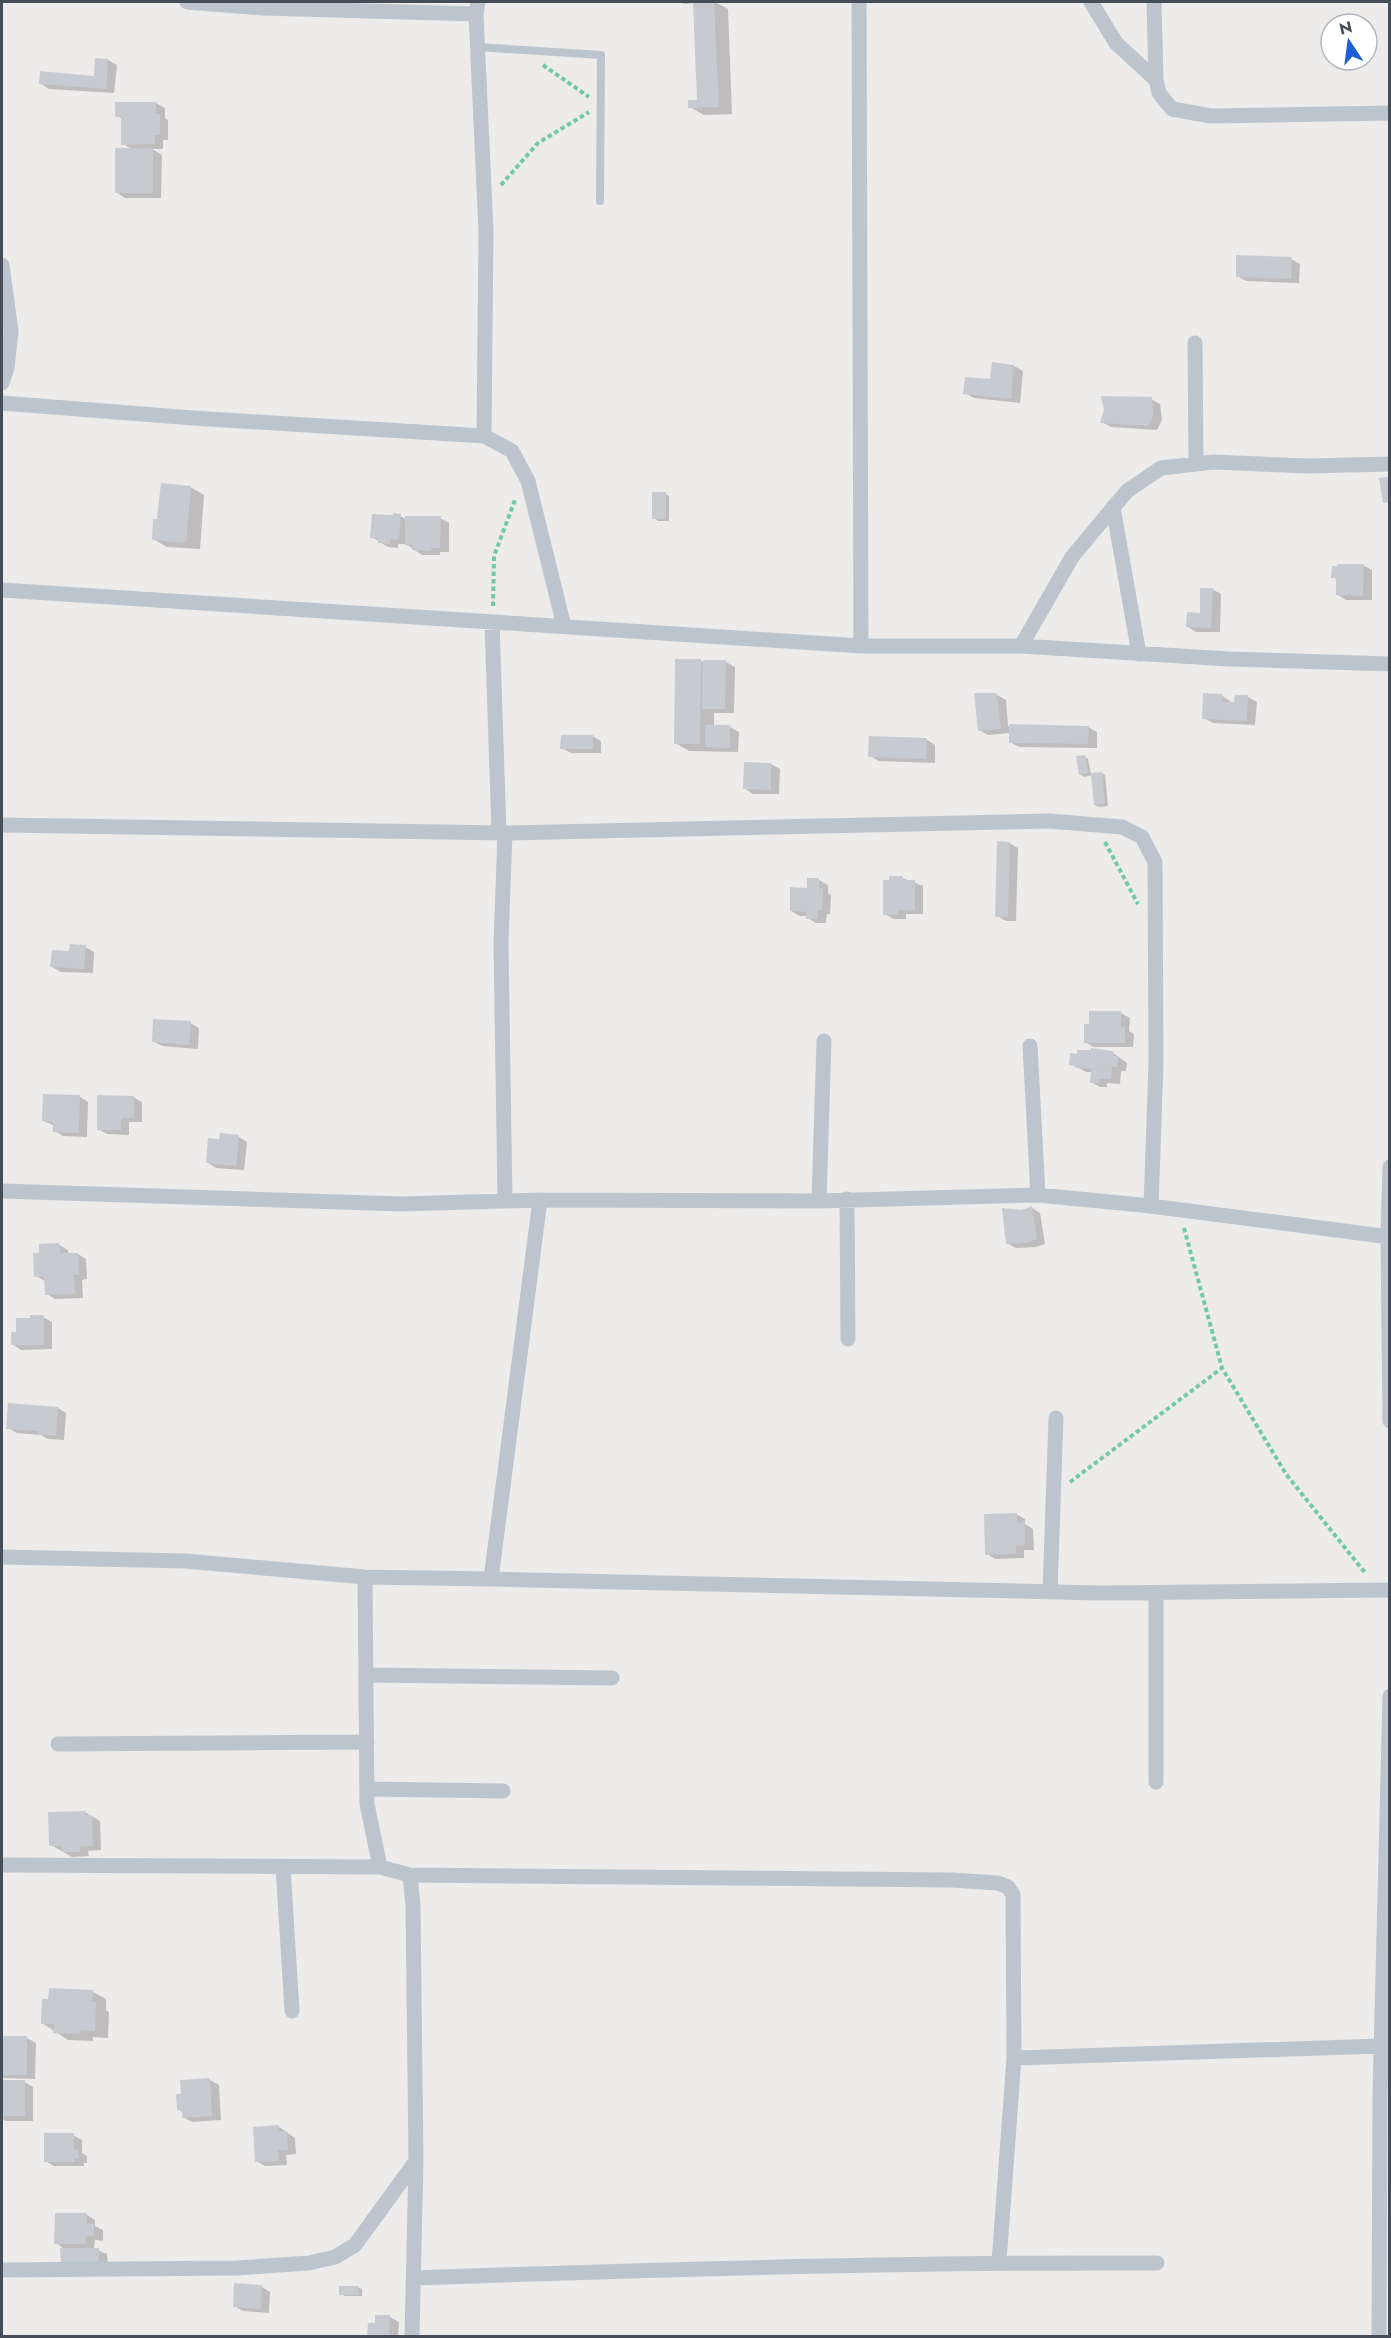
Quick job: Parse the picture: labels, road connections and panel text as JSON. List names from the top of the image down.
{
  "north": "top"
}
